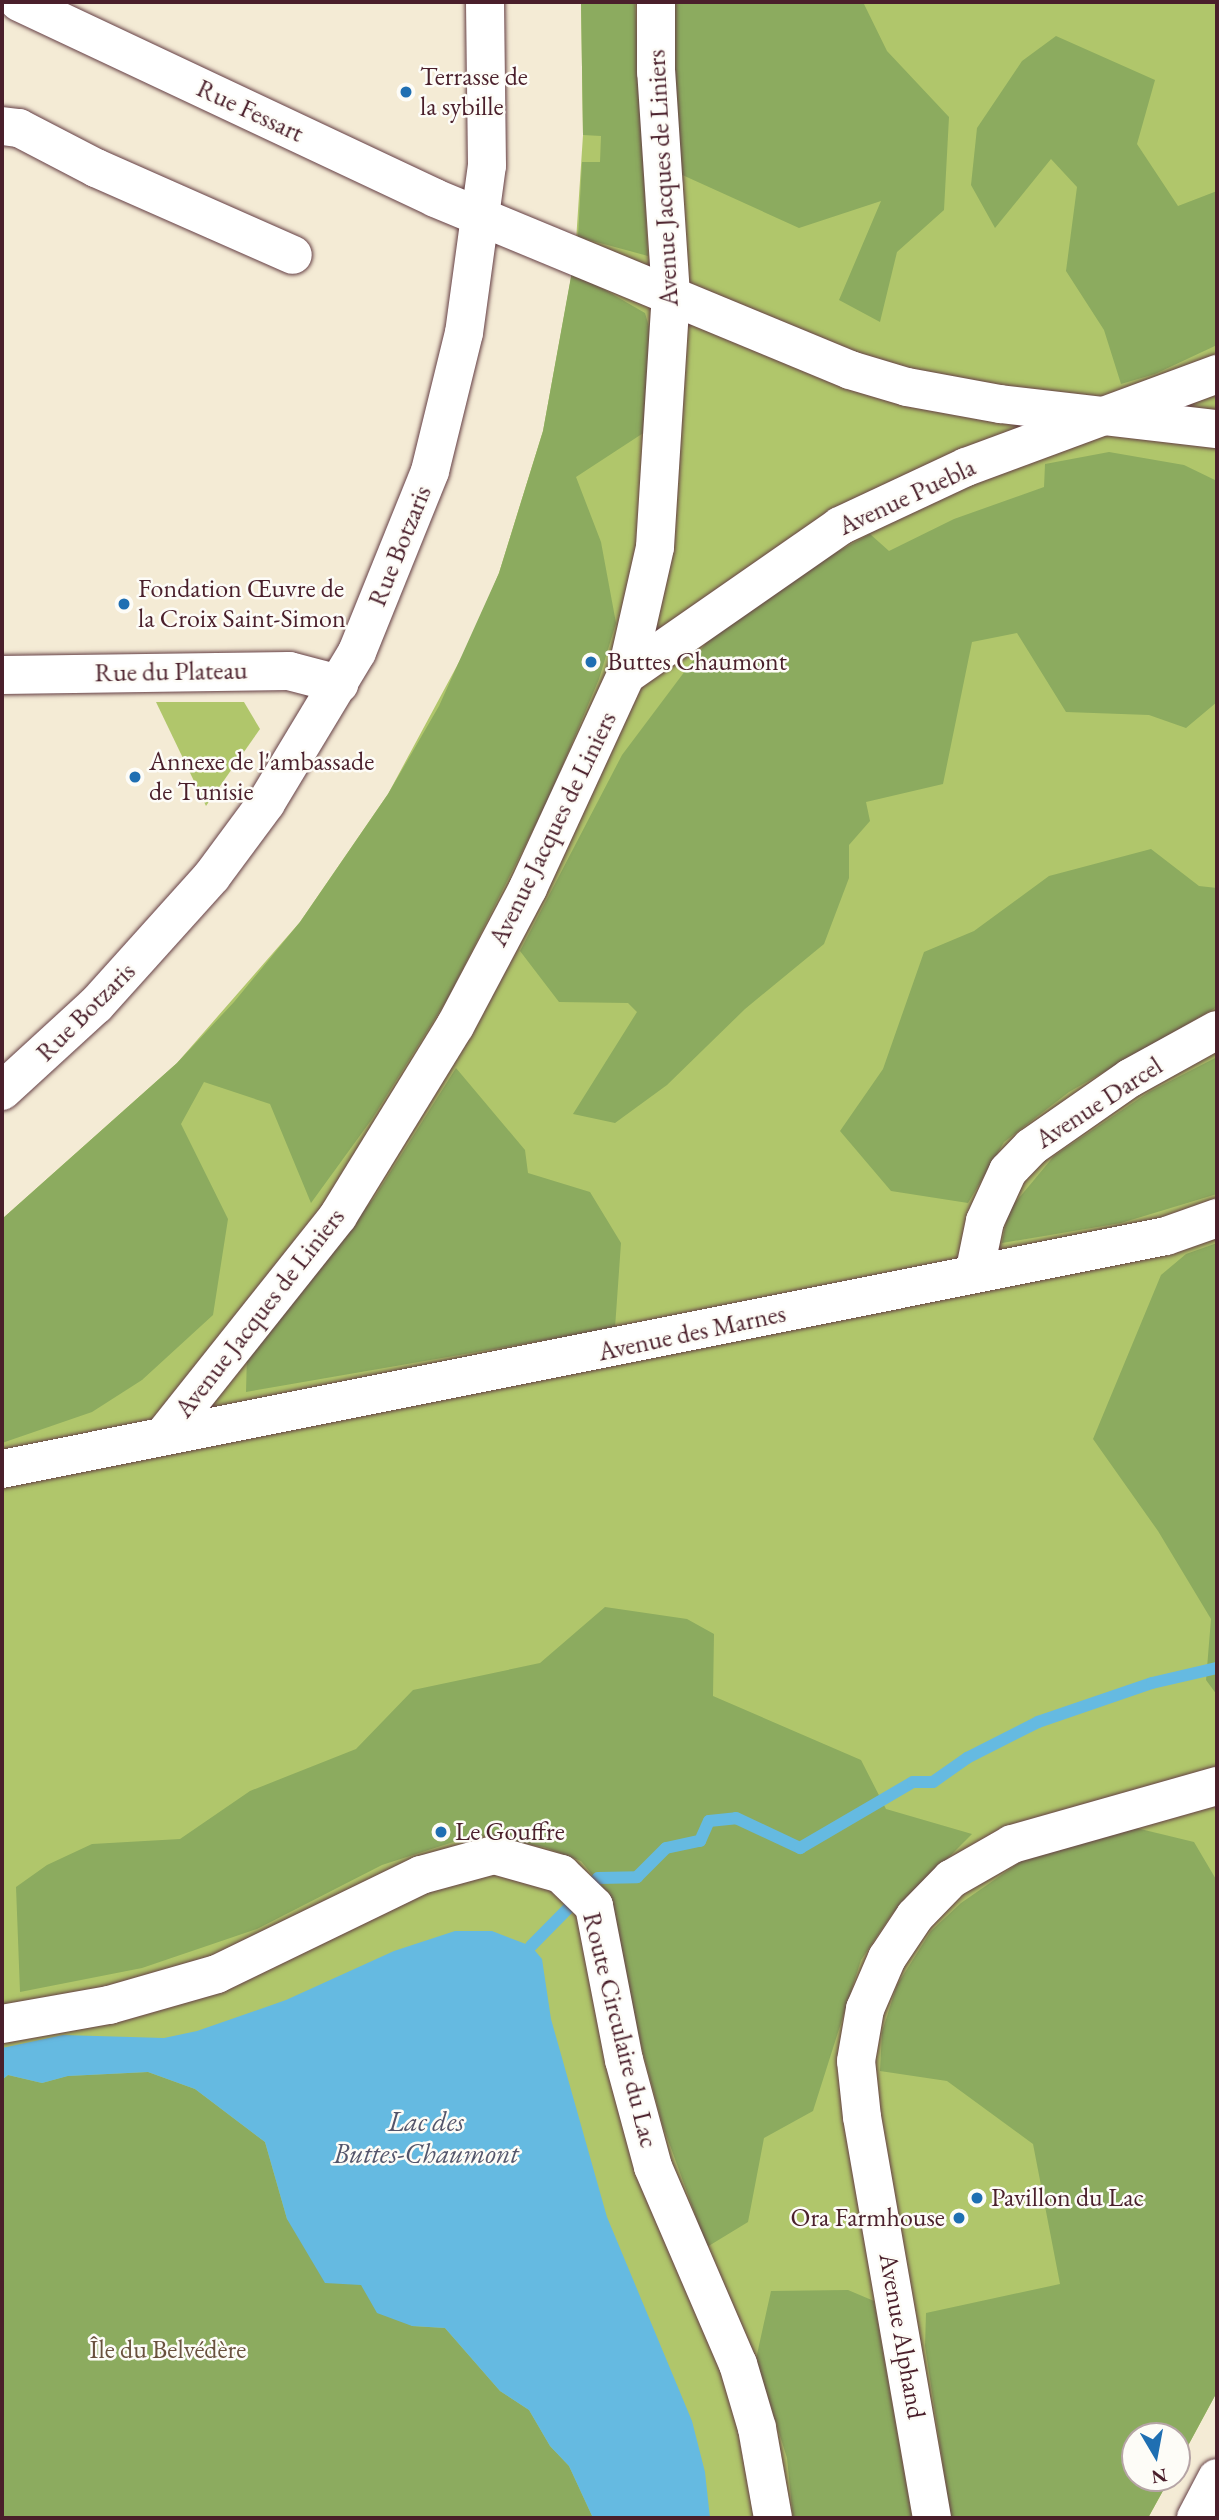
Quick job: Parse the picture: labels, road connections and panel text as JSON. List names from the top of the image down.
{
  "streets": {
    "street": [
      "Rue Fessart",
      "Avenue Jacques de Liniers",
      "Avenue Puebla",
      "Rue Botzaris",
      "Rue du Plateau",
      "Avenue Darcel",
      "Avenue des Marnes",
      "Route Circulaire du Lac",
      "Avenue Alphand"
    ]
  },
  "crossings": [
    ["Rue Fessart", "Avenue Jacques de Liniers"],
    ["Rue Fessart", "Avenue Puebla"],
    ["Rue Fessart", "Rue Botzaris"],
    ["Avenue Jacques de Liniers", "Avenue Puebla"],
    ["Avenue Jacques de Liniers", "Avenue des Marnes"],
    ["Rue Botzaris", "Rue du Plateau"],
    ["Avenue Darcel", "Avenue des Marnes"]
  ],
  "water": ["Lac des Buttes-Chaumont"],
  "parks": ["Île du Belvédère"],
  "places": [
    "Terrasse de la sybille",
    "Fondation Œuvre de la Croix Saint-Simon",
    "Buttes Chaumont",
    "Annexe de l'ambassade de Tunisie",
    "Le Gouffre",
    "Pavillon du Lac",
    "Ora Farmhouse"
  ],
  "north": "bottom"
}
